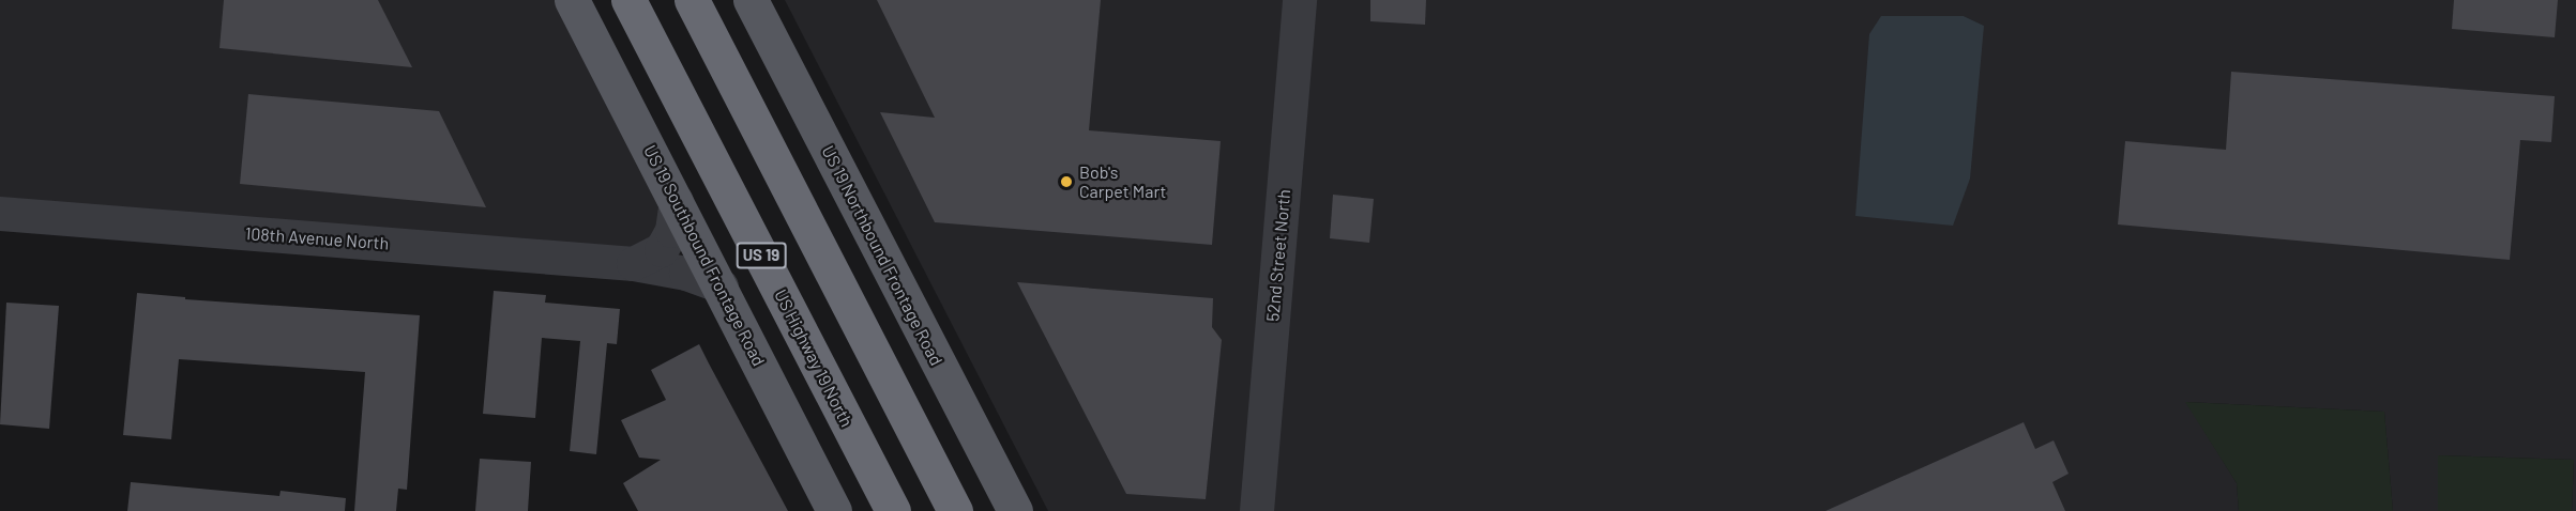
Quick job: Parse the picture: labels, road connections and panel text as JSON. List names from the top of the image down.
{
  "streets": {
    "highway": ["US 19", "US Highway 19 North"],
    "main road": ["US 19 Southbound Frontage Road", "US 19 Northbound Frontage Road"],
    "street": ["108th Avenue North", "52nd Street North"]
  },
  "crossings": [
    ["108th Avenue North", "US 19 Southbound Frontage Road"]
  ],
  "places": ["Bob's Carpet Mart"]
}
